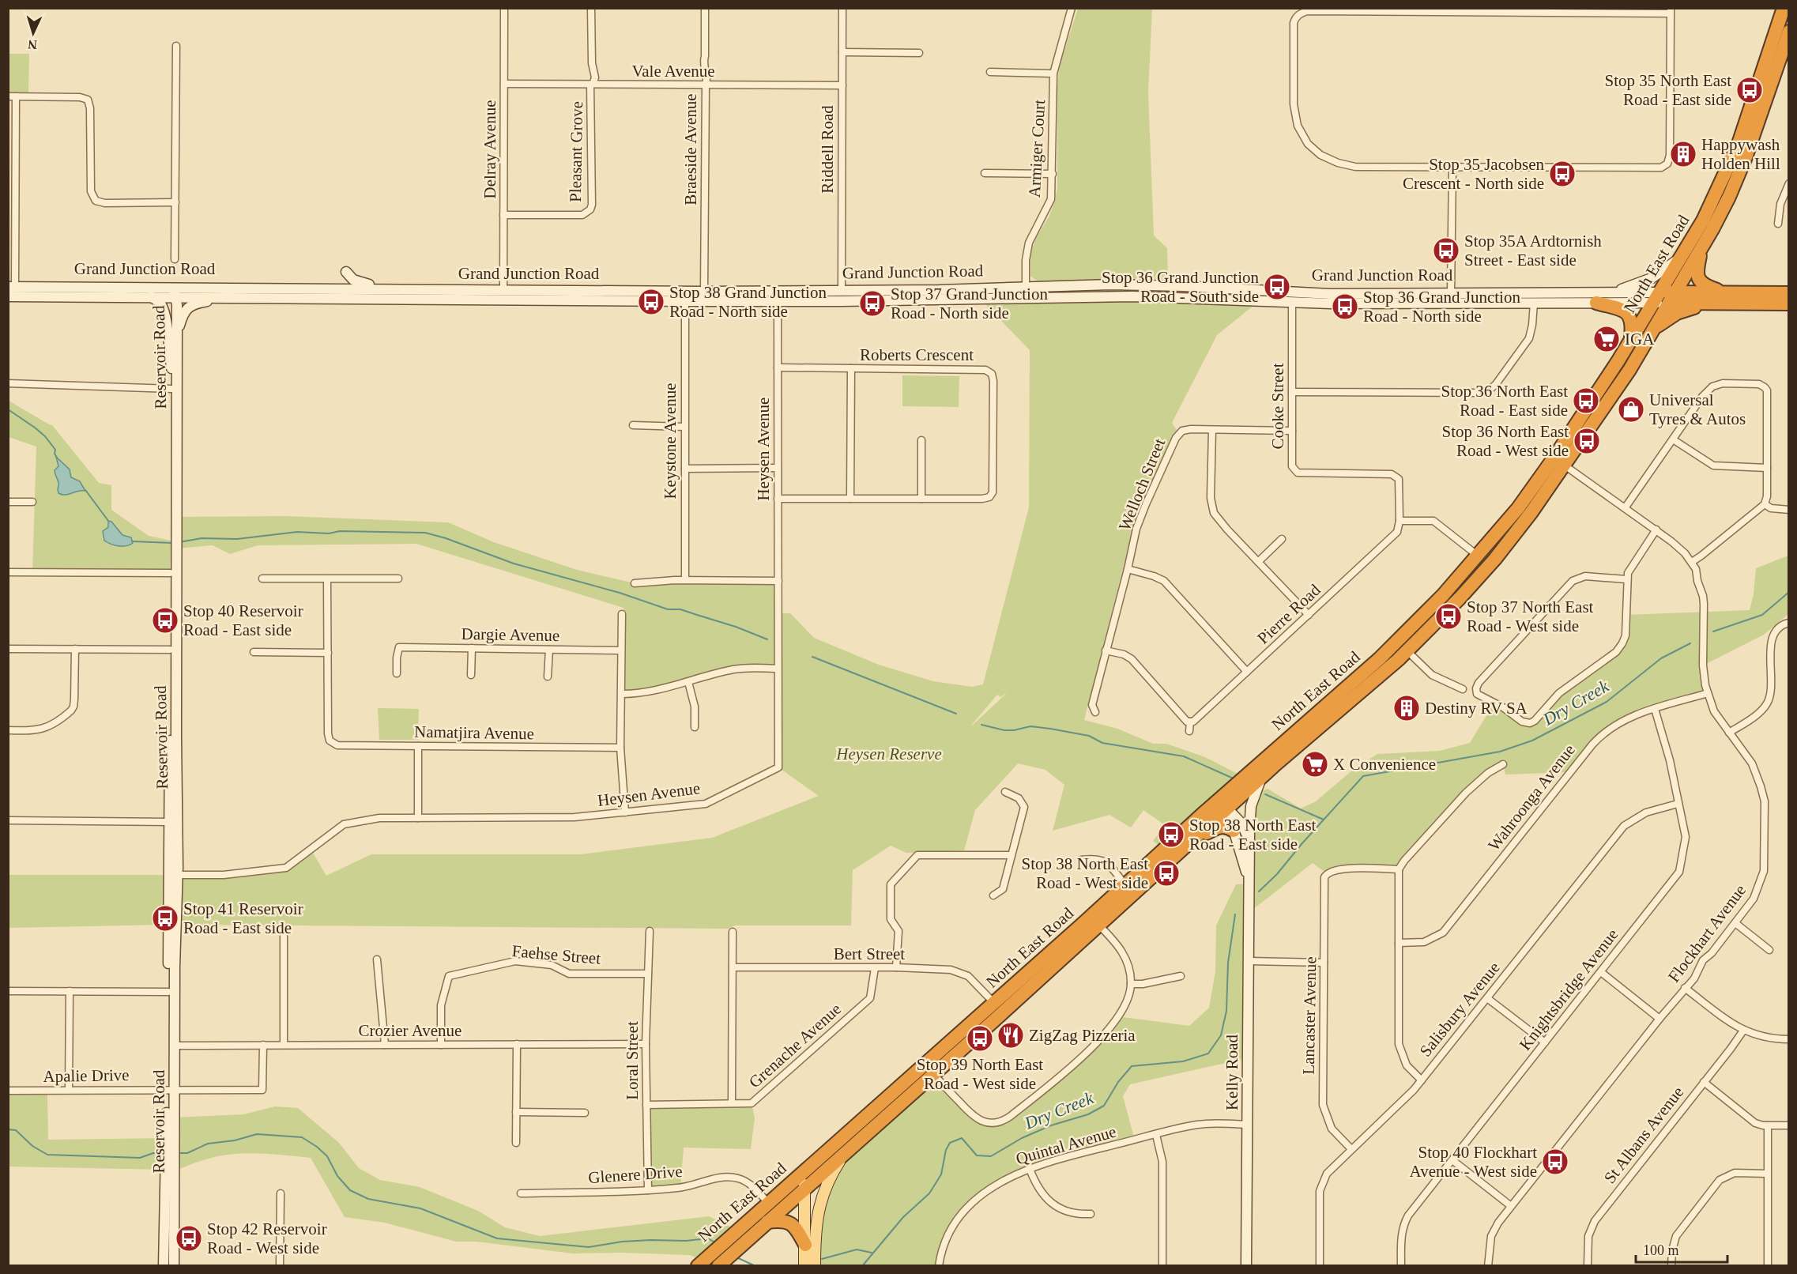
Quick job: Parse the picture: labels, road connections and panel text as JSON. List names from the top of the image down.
{
  "streets": {
    "highway": ["North East Road", "Grand Junction Road"],
    "main road": ["Reservoir Road", "Kelly Road"],
    "street": [
      "Vale Avenue",
      "Armiger Court",
      "Delray Avenue",
      "Braeside Avenue",
      "Riddell Road",
      "Pleasant Grove",
      "Roberts Crescent",
      "Cooke Street",
      "Keystone Avenue",
      "Heysen Avenue",
      "Welloch Street",
      "Pierre Road",
      "Dargie Avenue",
      "Namatjira Avenue",
      "Wahroonga Avenue",
      "Flockhart Avenue",
      "Bert Street",
      "Faehse Street",
      "Knightsbridge Avenue",
      "Salisbury Avenue",
      "Lancaster Avenue",
      "Crozier Avenue",
      "Grenache Avenue",
      "Loral Street",
      "Apalie Drive",
      "St Albans Avenue",
      "Quintal Avenue",
      "Glenere Drive"
    ]
  },
  "crossings": [
    ["Vale Avenue", "Delray Avenue"],
    ["Vale Avenue", "Braeside Avenue"],
    ["Vale Avenue", "Riddell Road"],
    ["Vale Avenue", "Pleasant Grove"],
    ["Armiger Court", "Grand Junction Road"],
    ["Delray Avenue", "Pleasant Grove"],
    ["Delray Avenue", "Grand Junction Road"],
    ["Braeside Avenue", "Grand Junction Road"],
    ["Riddell Road", "Grand Junction Road"],
    ["North East Road", "Grand Junction Road"],
    ["North East Road", "Flockhart Avenue"],
    ["North East Road", "Bert Street"],
    ["North East Road", "Kelly Road"],
    ["North East Road", "Glenere Drive"],
    ["Grand Junction Road", "Reservoir Road"],
    ["Grand Junction Road", "Cooke Street"],
    ["Grand Junction Road", "Keystone Avenue"],
    ["Grand Junction Road", "Heysen Avenue"],
    ["Roberts Crescent", "Heysen Avenue"],
    ["Reservoir Road", "Heysen Avenue"],
    ["Reservoir Road", "Crozier Avenue"],
    ["Reservoir Road", "Apalie Drive"],
    ["Cooke Street", "Welloch Street"],
    ["Cooke Street", "Pierre Road"],
    ["Wahroonga Avenue", "Flockhart Avenue"],
    ["Wahroonga Avenue", "Knightsbridge Avenue"],
    ["Bert Street", "Grenache Avenue"],
    ["Faehse Street", "Crozier Avenue"],
    ["Faehse Street", "Loral Street"],
    ["Knightsbridge Avenue", "Salisbury Avenue"],
    ["Salisbury Avenue", "Lancaster Avenue"],
    ["Crozier Avenue", "Loral Street"],
    ["Crozier Avenue", "Apalie Drive"],
    ["Grenache Avenue", "Loral Street"],
    ["Loral Street", "Glenere Drive"],
    ["Kelly Road", "Quintal Avenue"]
  ],
  "water": ["Dry Creek"],
  "parks": ["Heysen Reserve"],
  "places": {
    "bus stop": [
      "Stop 35 North East Road - East side",
      "Stop 35 Jacobsen Crescent - North side",
      "Stop 35A Ardtornish Street - East side",
      "Stop 36 Grand Junction Road - South side",
      "Stop 38 Grand Junction Road - North side",
      "Stop 37 Grand Junction Road - North side",
      "Stop 36 Grand Junction Road - North side",
      "Stop 36 North East Road - East side",
      "Stop 36 North East Road - West side",
      "Stop 37 North East Road - West side",
      "Stop 40 Reservoir Road - East side",
      "Stop 38 North East Road - East side",
      "Stop 38 North East Road - West side",
      "Stop 41 Reservoir Road - East side",
      "Stop 39 North East Road - West side",
      "Stop 40 Flockhart Avenue - West side",
      "Stop 42 Reservoir Road - West side"
    ],
    "building": ["Happywash Holden Hill", "Destiny RV SA"],
    "supermarket": ["IGA", "X Convenience"],
    "shop": ["Universal Tyres & Autos"],
    "restaurant": ["ZigZag Pizzeria"]
  },
  "scale_bar": "100 m",
  "north": "bottom"
}
